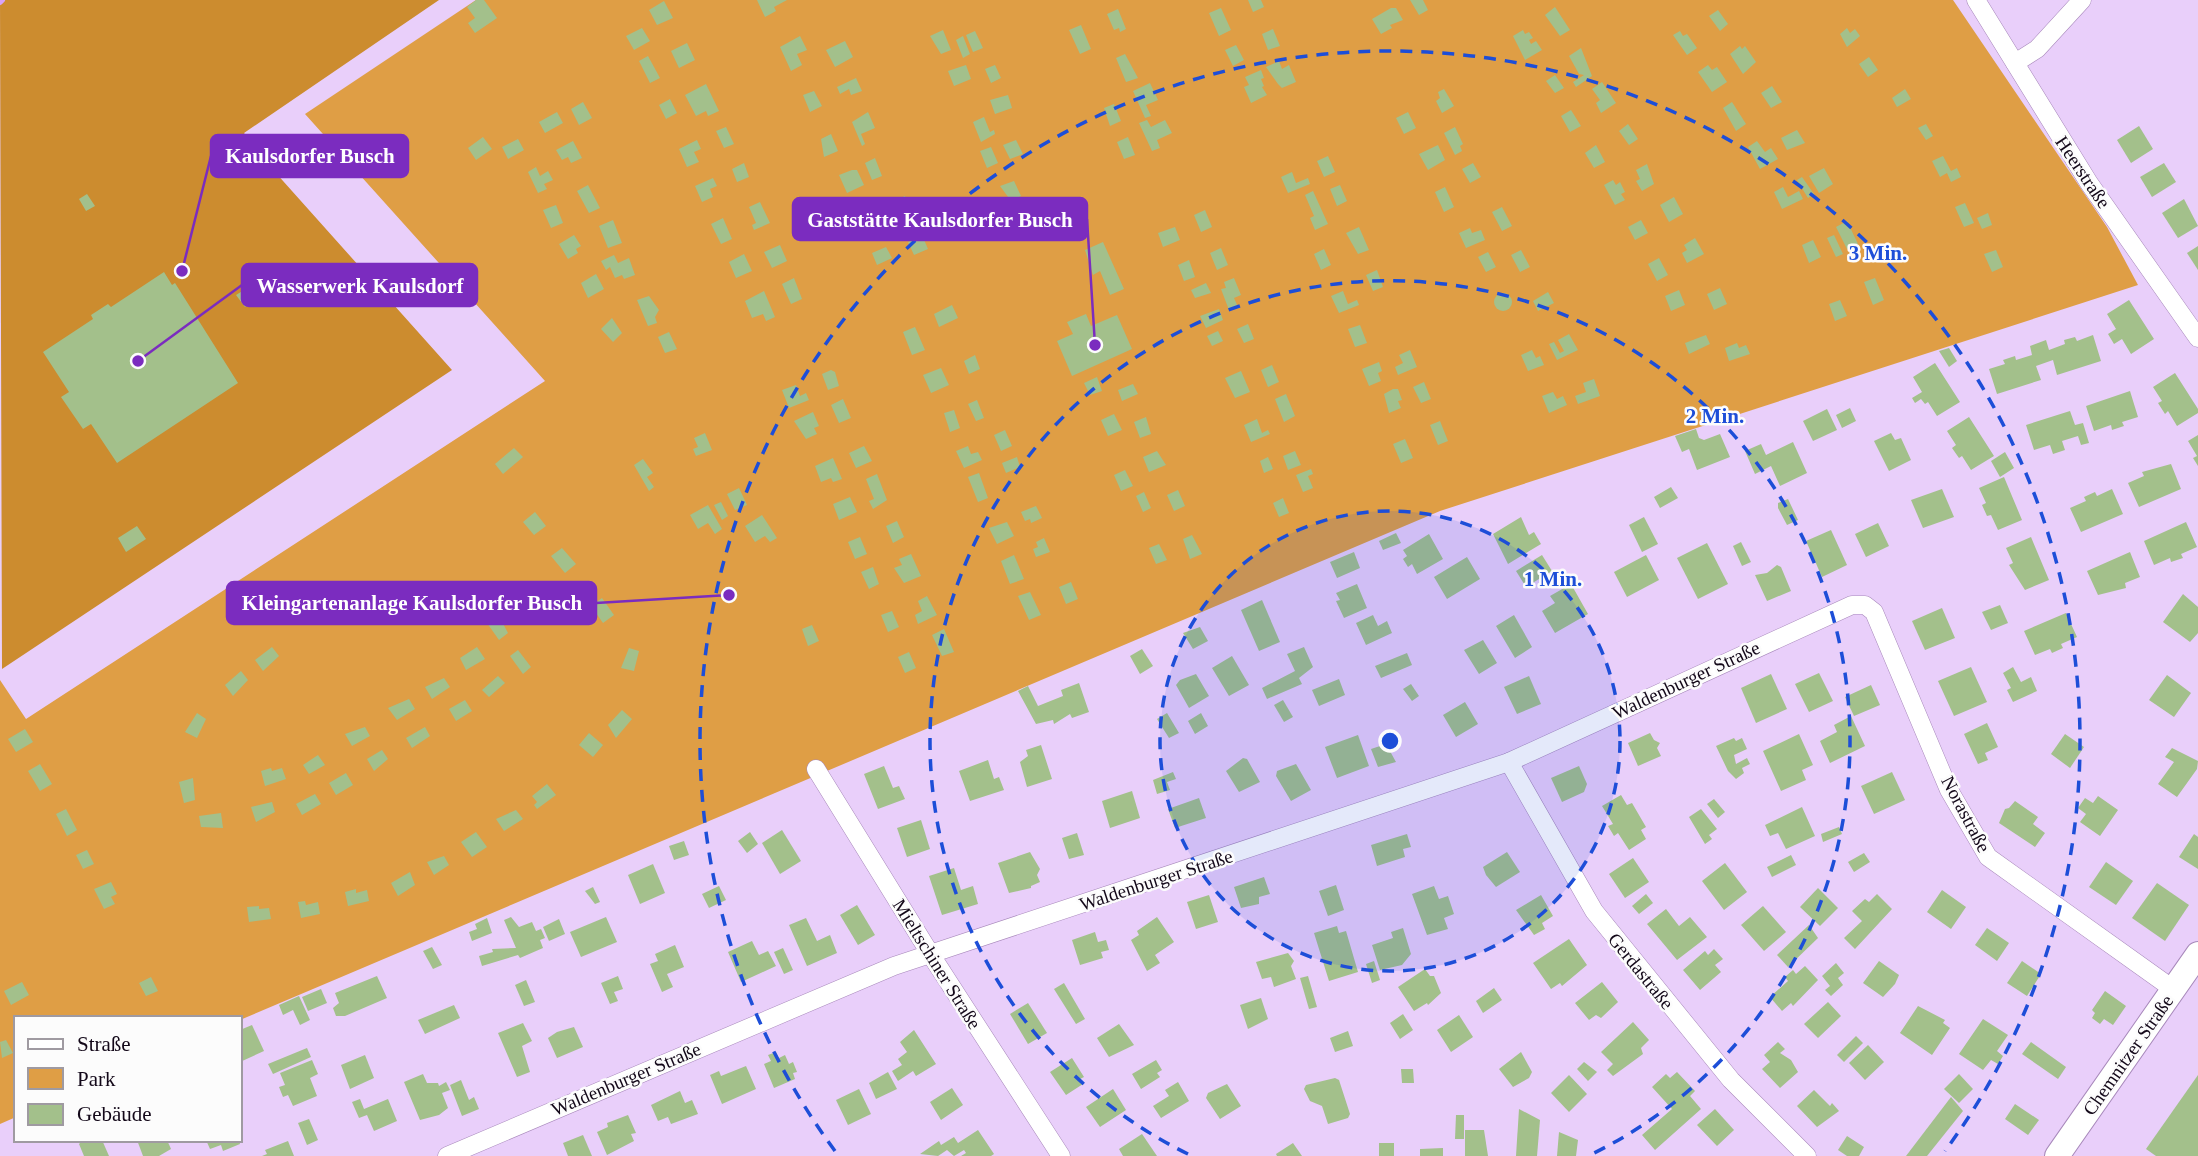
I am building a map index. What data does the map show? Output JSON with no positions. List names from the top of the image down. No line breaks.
{"streets":{"main road":["Chemnitzer Straße"],"street":["Heerstraße","Waldenburger Straße","Norastraße","Mieltschiner Straße","Gerdastraße"]},"crossings":[["Waldenburger Straße","Norastraße"],["Waldenburger Straße","Mieltschiner Straße"],["Waldenburger Straße","Gerdastraße"],["Norastraße","Chemnitzer Straße"]],"places":["Kaulsdorfer Busch","Gaststätte Kaulsdorfer Busch","Wasserwerk Kaulsdorf","Kleingartenanlage Kaulsdorfer Busch"],"legend":["Straße","Park","Gebäude"],"rings":["3 Min.","2 Min.","1 Min."]}
